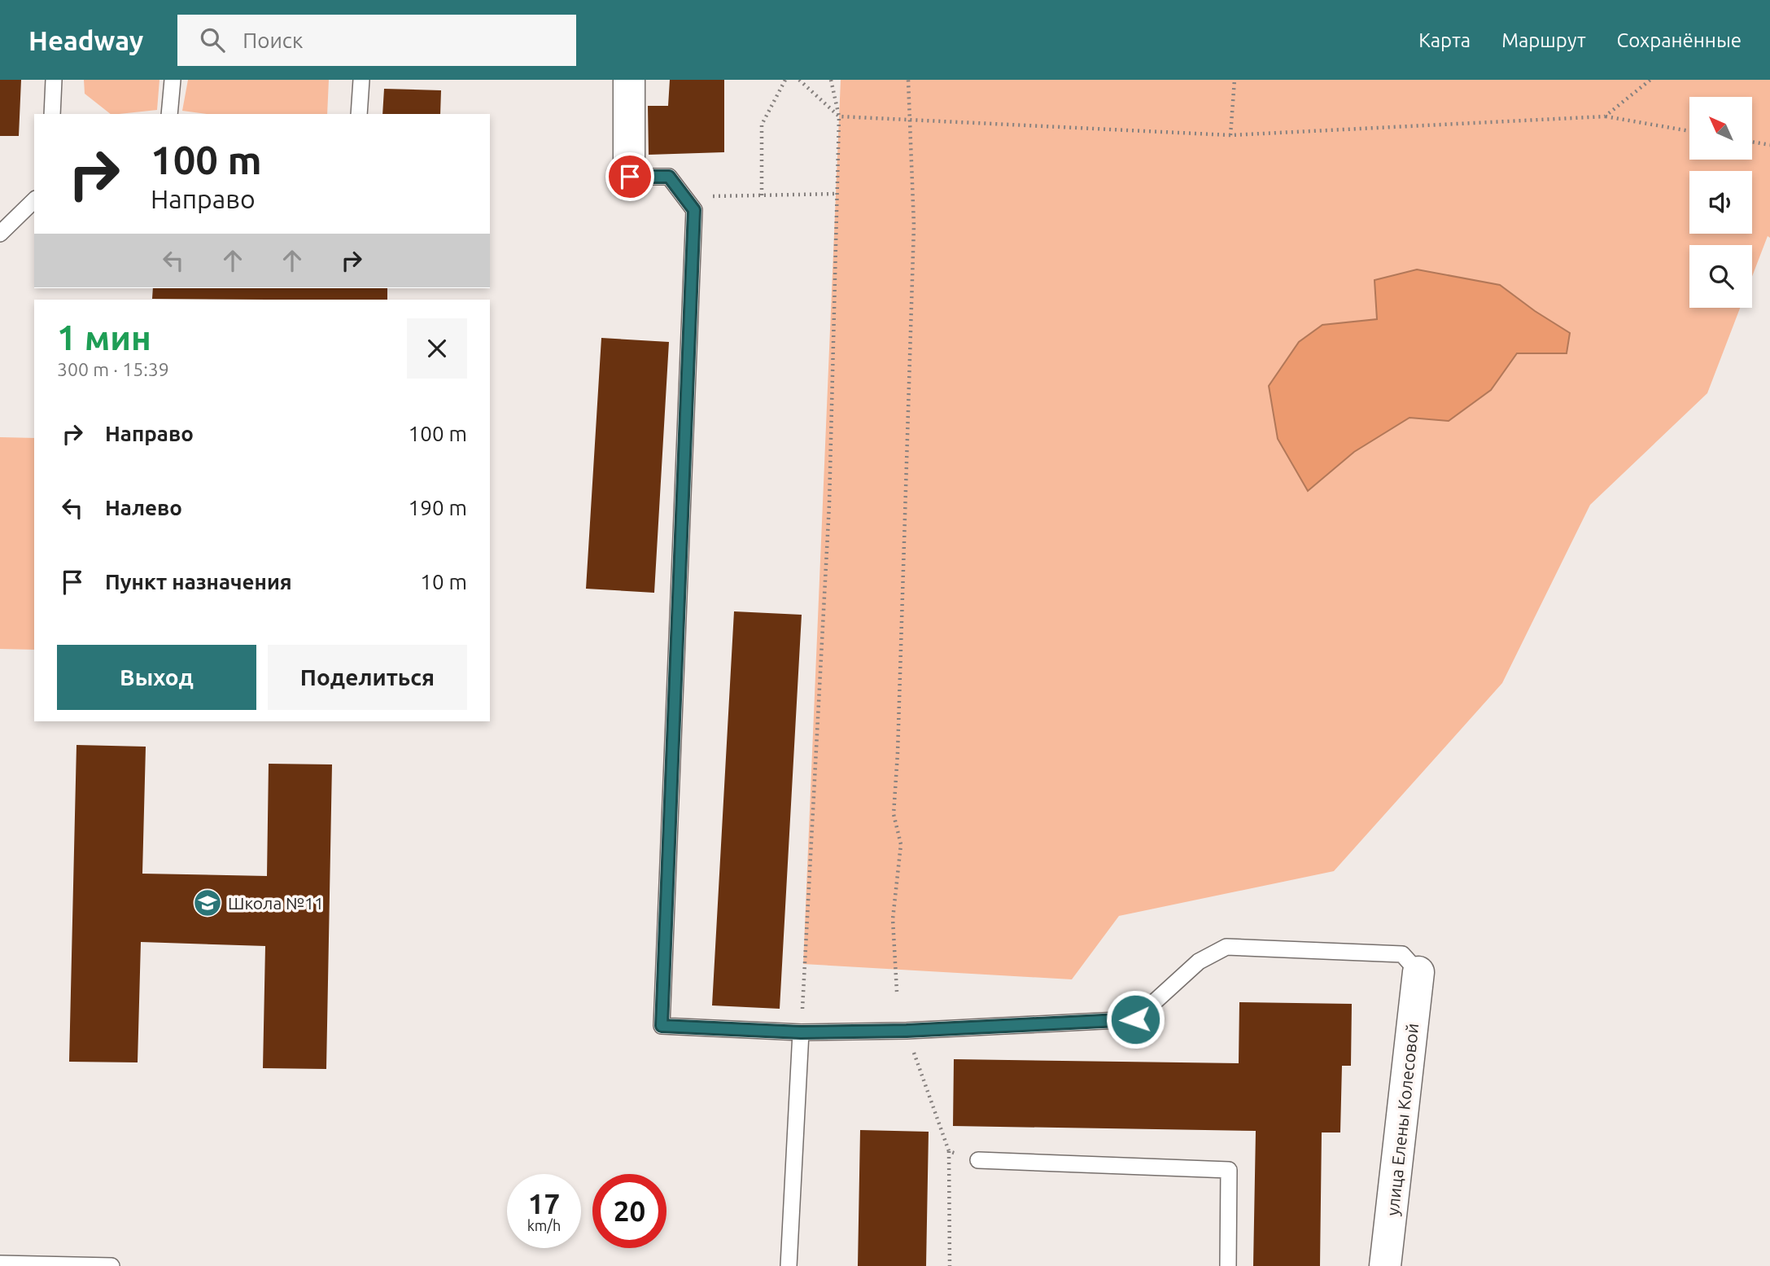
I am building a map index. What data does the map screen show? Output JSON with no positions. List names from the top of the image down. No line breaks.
{"streets":{"street":["улица Елены Колесовой"]},"places":{"school or university":["Школа №11"]},"north":"top left","page":{"header":"Headway","search":"Поиск","nav":["Карта","Маршрут","Сохранённые"],"turn":["100 m","Направо"],"heading":["1 мин","300 m · 15:39"],"list":[{"name":"Направо","value":"100 m"},{"name":"Налево","value":"190 m"},{"name":"Пункт назначения","value":"10 m"}],"buttons":["Выход","Поделиться"],"speed":"17 km/h","limit":"20"}}
